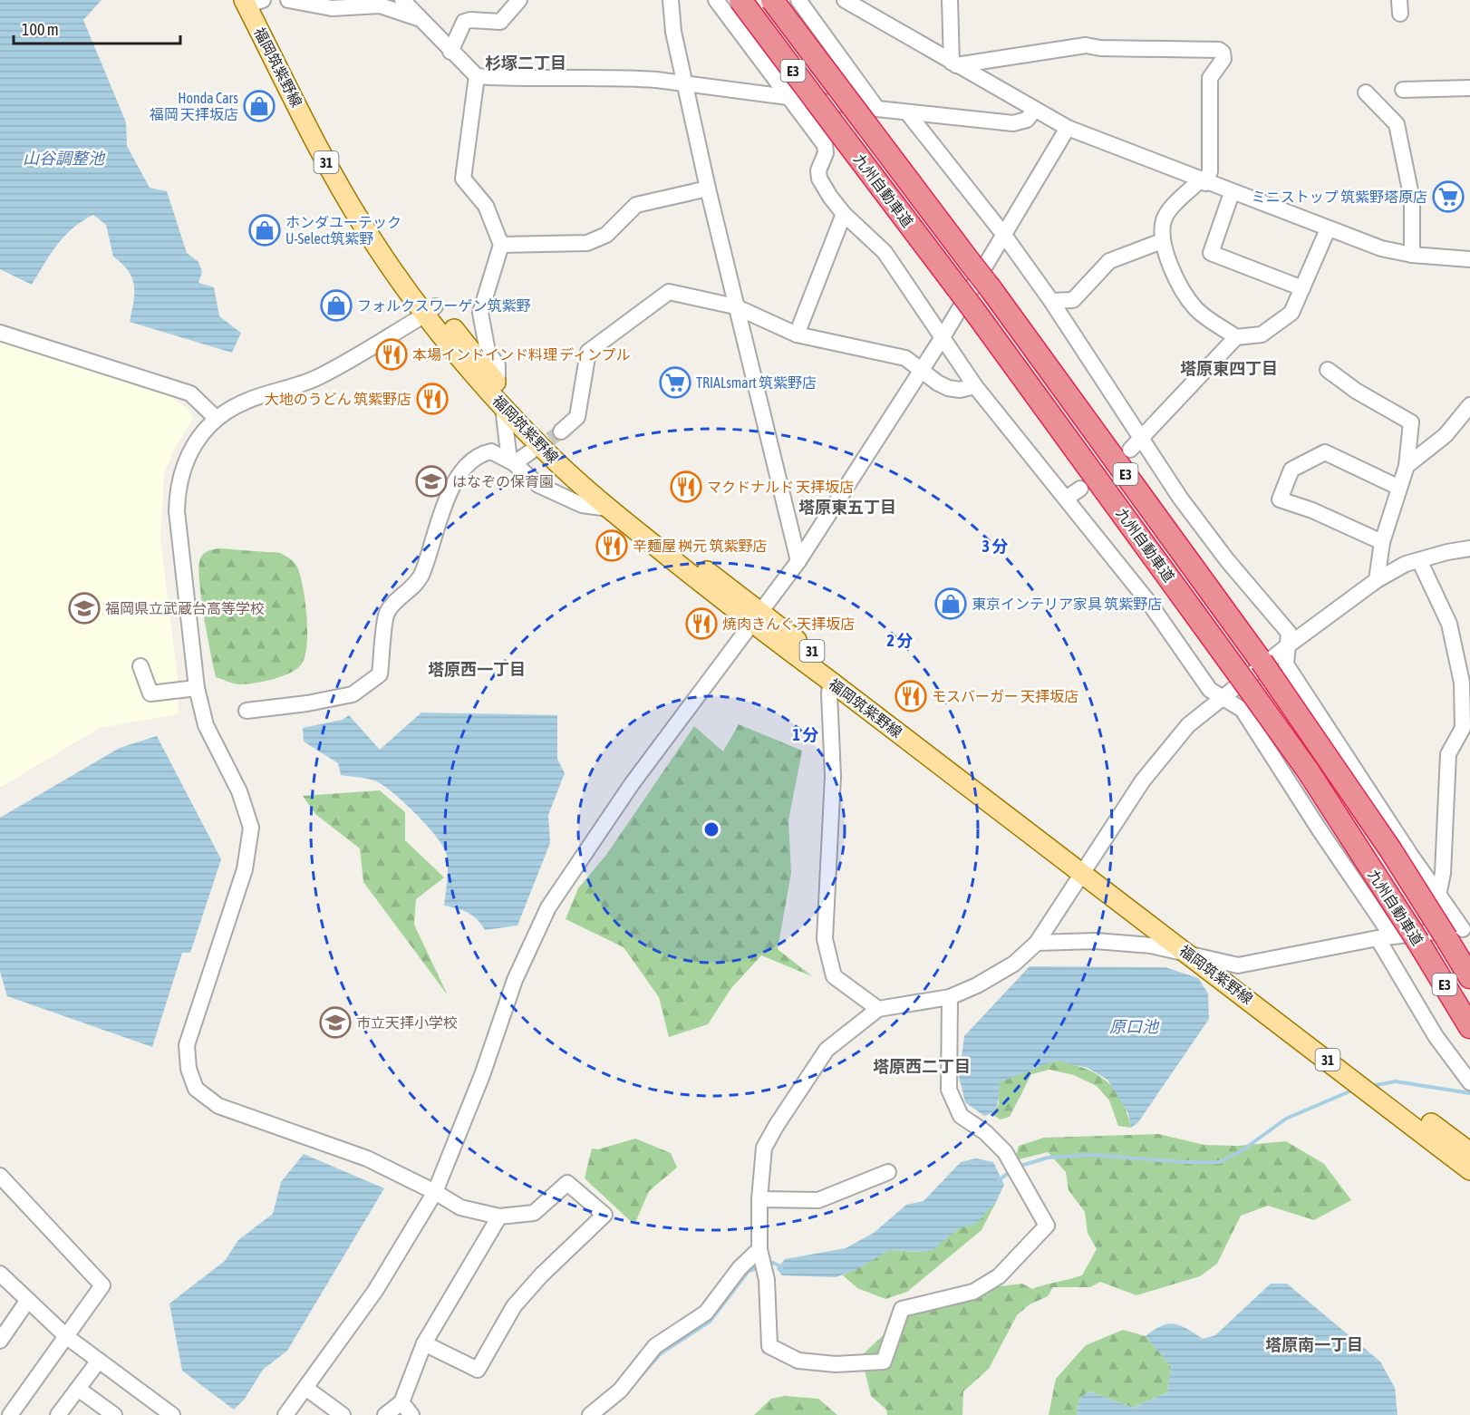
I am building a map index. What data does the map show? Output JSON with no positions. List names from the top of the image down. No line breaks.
{"streets":{"highway":["E3","九州自動車道"],"main road":["福岡筑紫野線","31"]},"districts":["杉塚二丁目","塔原東四丁目","塔原東五丁目","塔原西一丁目","塔原西二丁目","塔原南一丁目"],"water":["山谷調整池","原口池"],"places":{"shop":["Honda Cars 福岡 天拝坂店","ホンダユーテック U-Select筑紫野","フォルクスワーゲン筑紫野","東京インテリア家具 筑紫野店"],"supermarket":["ミニストップ 筑紫野塔原店","TRIALsmart 筑紫野店"],"restaurant":["本場インドインド料理 ディンプル","大地のうどん 筑紫野店","マクドナルド 天拝坂店","辛麺屋 桝元 筑紫野店","焼肉きんぐ 天拝坂店","モスバーガー 天拝坂店"],"school or university":["はなぞの保育園","福岡県立武蔵台高等学校","市立天拝小学校"]},"scale_bar":"100 m","rings":["3 分","2 分","1 分"]}
